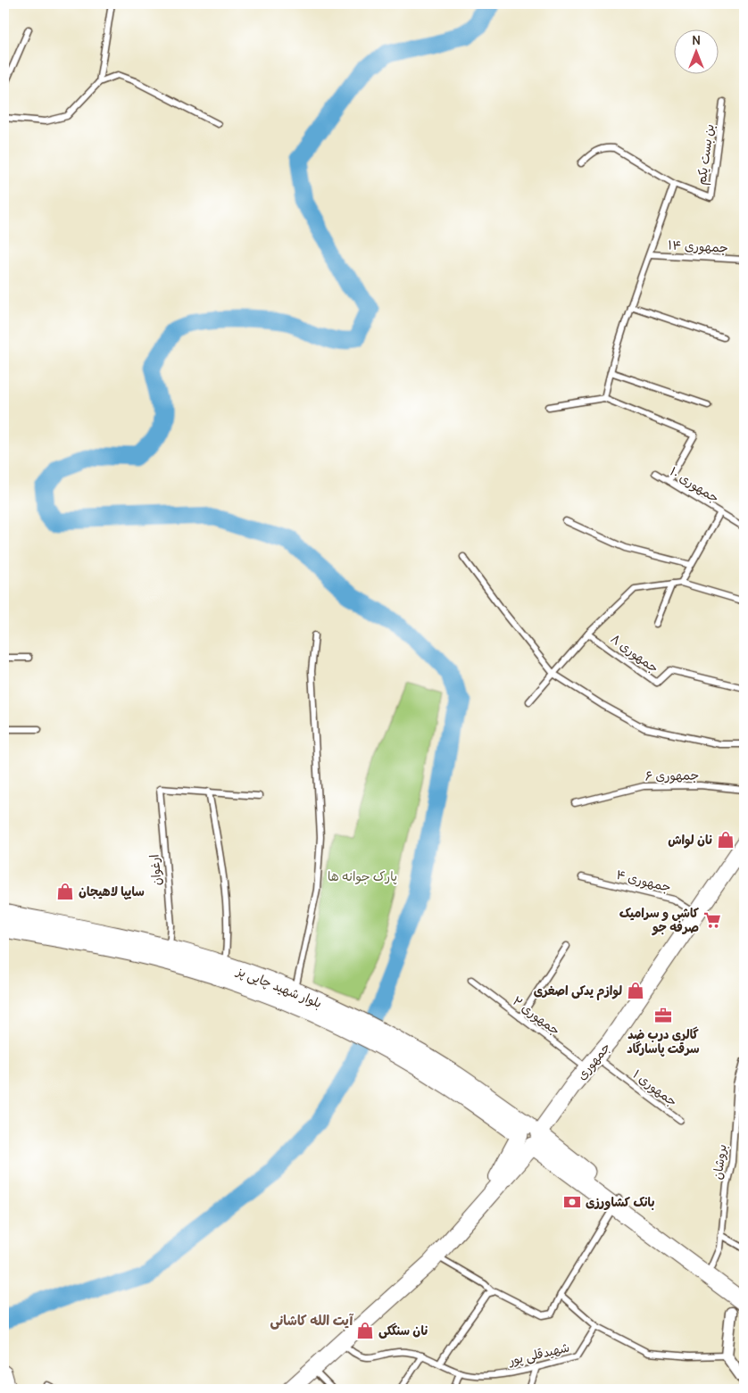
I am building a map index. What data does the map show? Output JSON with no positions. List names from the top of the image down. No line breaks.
{"streets":{"main road":["بلوار شهید چایی پز","جمهوری"],"lane":["بن بست یکم","جمهوری ۱۴","جمهوری ۱۰","جمهوری ۸","جمهوری ۶","ارغوان","جمهوری ۴","جمهوری ۲","جمهوری ۱","بروشان","شهیدقلی پور"]},"crossings":[["ارغوان","بلوار شهید چایی پز"],["جمهوری ۴","جمهوری"],["بلوار شهید چایی پز","جمهوری"],["بلوار شهید چایی پز","بروشان"],["جمهوری ۲","جمهوری"],["جمهوری ۲","جمهوری ۱"],["جمهوری","جمهوری ۱"],["جمهوری","شهیدقلی پور"]],"districts":["آیت الله کاشانی"],"parks":["پارک جوانه ها"],"places":{"shop":["نان لواش","سایپا لاهیجان","لوازم یدکی اصغری","نان سنگکی"],"supermarket":["کاشی و سرامیک صرفه جو"],"office":["گالری درب ضد سرقت پاسارگاد"],"bank":["بانک کشاورزی"]},"north":"top"}
